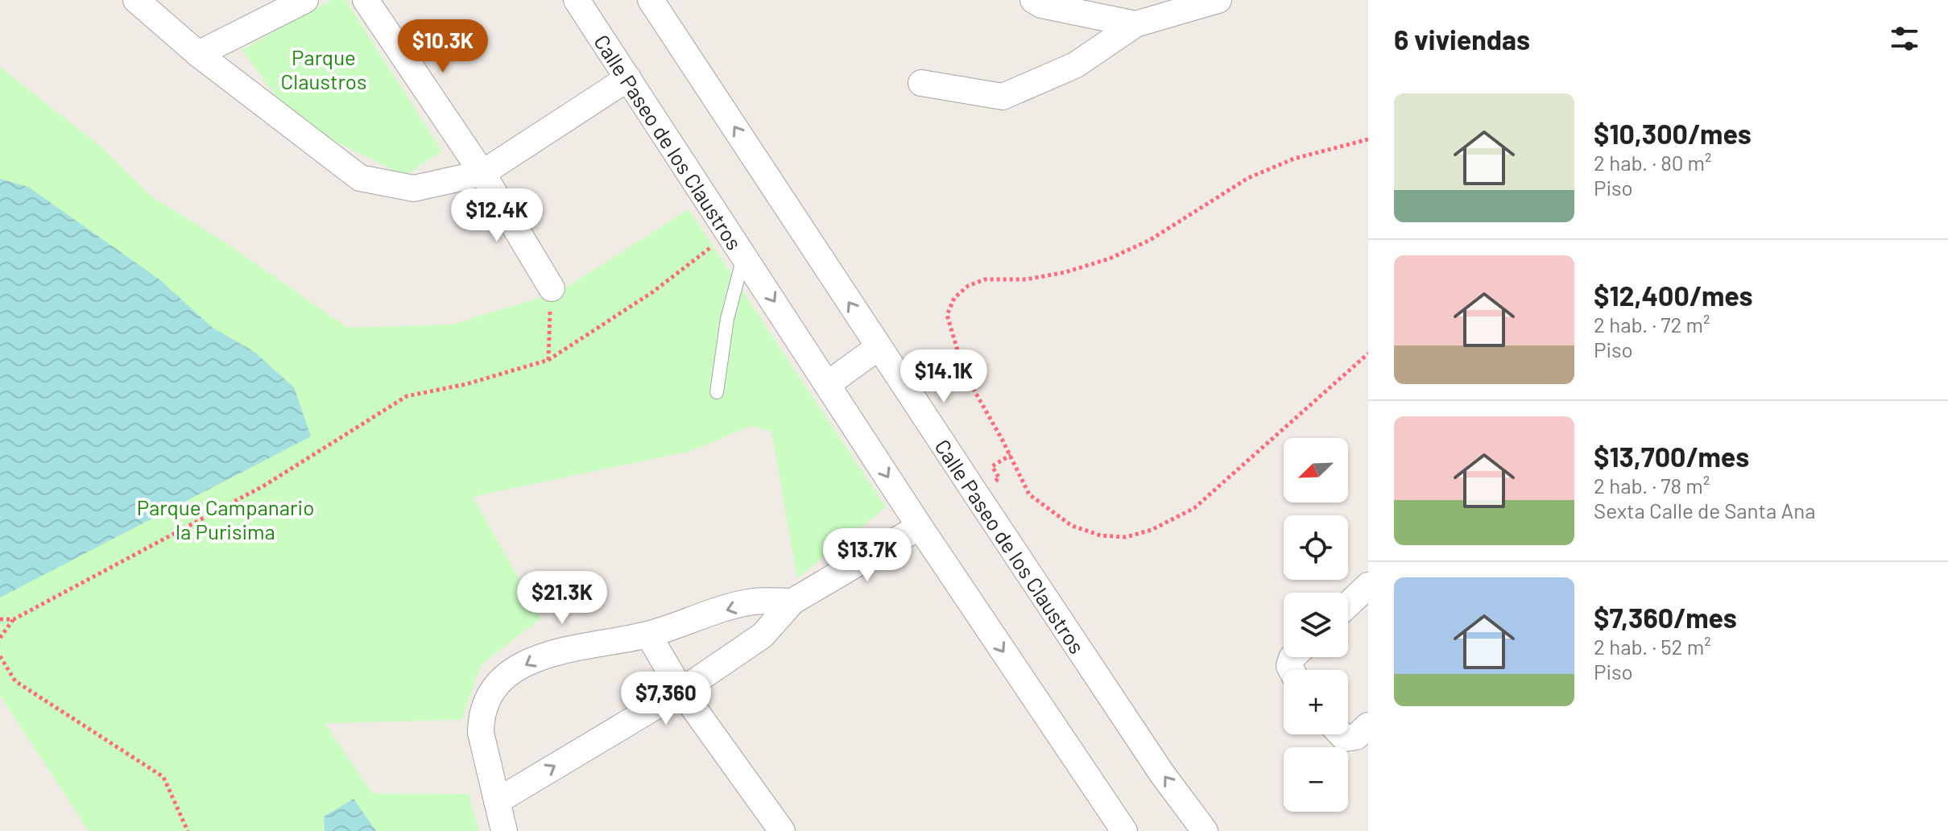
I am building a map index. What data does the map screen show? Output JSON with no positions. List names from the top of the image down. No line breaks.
{"streets":{"street":["Calle Paseo de los Claustros"]},"parks":["Parque Claustros","Parque Campanario la Purisima"],"north":"bottom left","page":{"heading":"6 viviendas","price":["$10.3K","$12.4K","$14.1K","$13.7K","$21.3K","$7,360"],"list":[{"name":"$10,300/mes","note":"2 hab. · 80 m² · Piso"},{"name":"$12,400/mes","note":"2 hab. · 72 m² · Piso"},{"name":"$13,700/mes","note":"2 hab. · 78 m² · Sexta Calle de Santa Ana"},{"name":"$7,360/mes","note":"2 hab. · 52 m² · Piso"}],"map_buttons":["+","−"]}}
